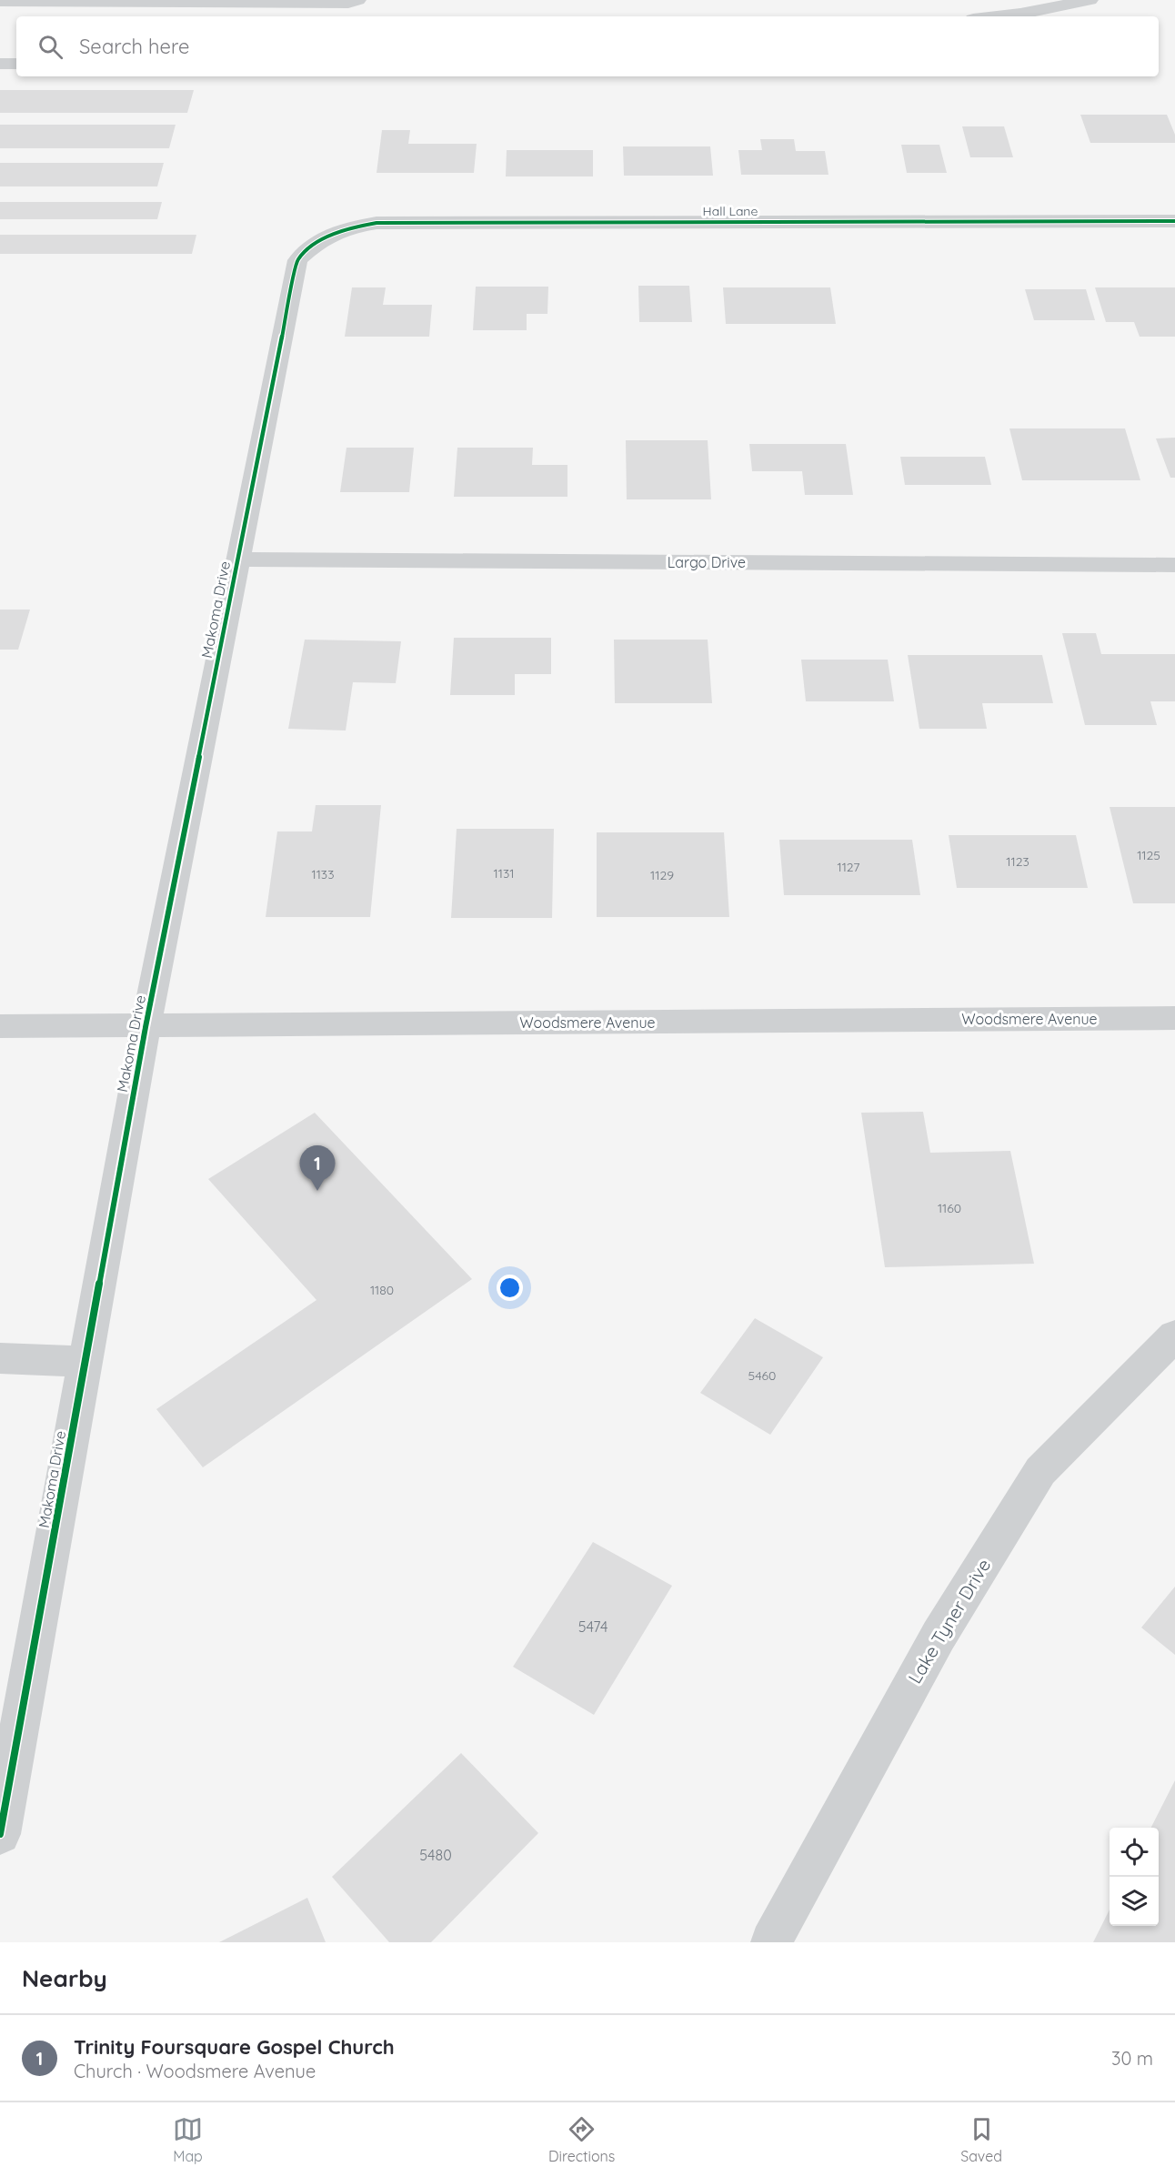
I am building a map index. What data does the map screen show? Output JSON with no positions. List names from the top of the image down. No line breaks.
{"streets":{"street":["Hall Lane","Largo Drive","Makoma Drive","Woodsmere Avenue","Lake Tyner Drive"]},"crossings":[["Hall Lane","Makoma Drive"],["Largo Drive","Makoma Drive"],["Makoma Drive","Woodsmere Avenue"]],"house_numbers":["1125","1123","1127","1131","1133","1129","1160","1180","5460","5474","5480"],"page":{"search":"Search here","pins":"1","heading":"Nearby","list":[{"mark":"1","name":"Trinity Foursquare Gospel Church","note":"Church · Woodsmere Avenue","value":"30 m"}],"nav":["Map","Directions","Saved"]}}
